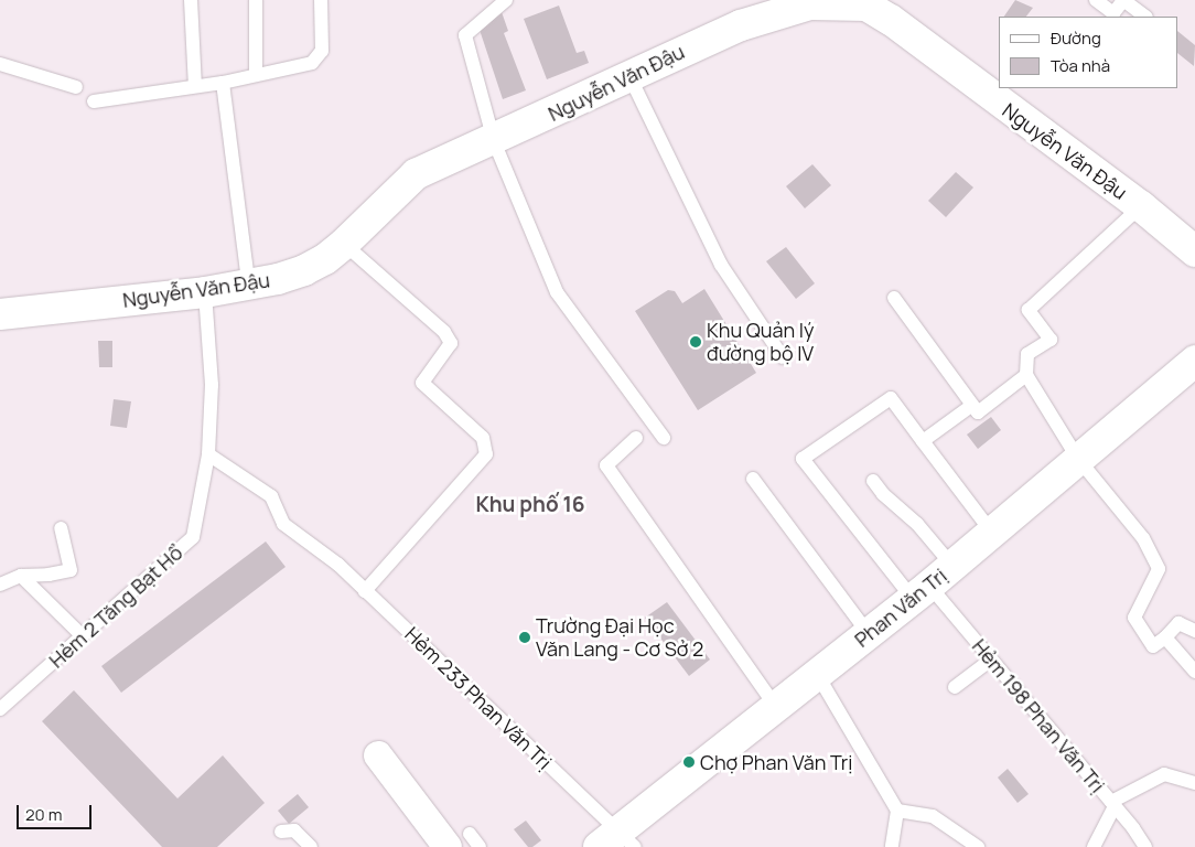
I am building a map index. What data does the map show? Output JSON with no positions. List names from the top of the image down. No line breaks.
{"streets":{"street":["Nguyễn Văn Đậu","Phan Văn Trị"],"lane":["Hẻm 2 Tăng Bạt Hổ","Hẻm 233 Phan Văn Trị","Hẻm 198 Phan Văn Trị"]},"crossings":[["Nguyễn Văn Đậu","Hẻm 2 Tăng Bạt Hổ"],["Hẻm 2 Tăng Bạt Hổ","Hẻm 233 Phan Văn Trị"],["Phan Văn Trị","Hẻm 233 Phan Văn Trị"],["Phan Văn Trị","Hẻm 198 Phan Văn Trị"]],"districts":["Khu phố 16"],"places":["Khu Quản lý đường bộ IV","Trường Đại Học Văn Lang - Cơ Sở 2","Chợ Phan Văn Trị"],"legend":["Đường","Tòa nhà"],"scale_bar":"20 m"}
